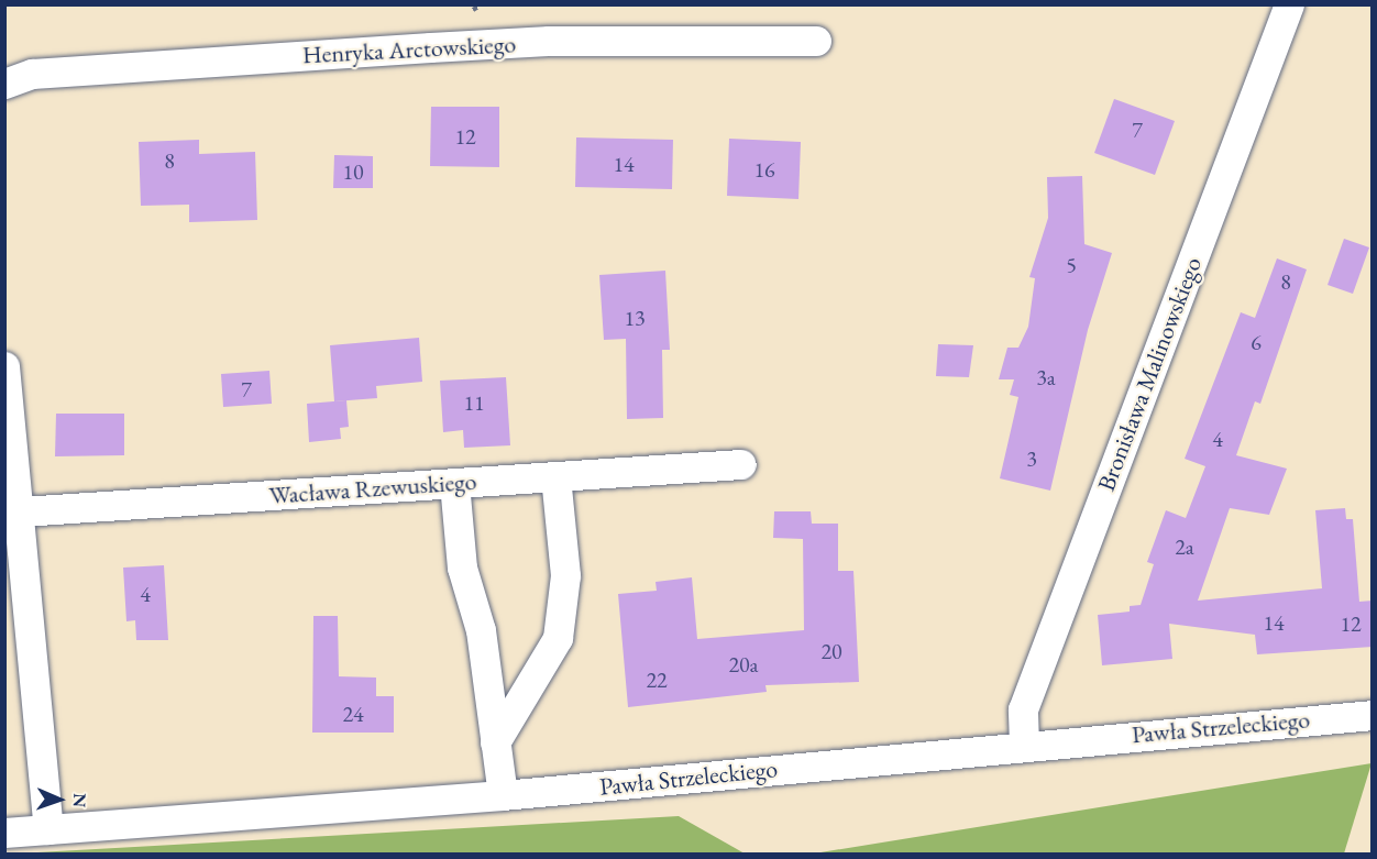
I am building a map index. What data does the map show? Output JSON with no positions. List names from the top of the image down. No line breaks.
{"streets":{"street":["Henryka Arctowskiego","Bronisława Malinowskiego","Wacława Rzewuskiego","Pawła Strzeleckiego"]},"crossings":[["Bronisława Malinowskiego","Pawła Strzeleckiego"]],"house_numbers":["7","12","8","14","16","10","5","8","13","6","3a","7","11","4","3","2a","4","14","12","20","20a","22","24"],"north":"right"}
